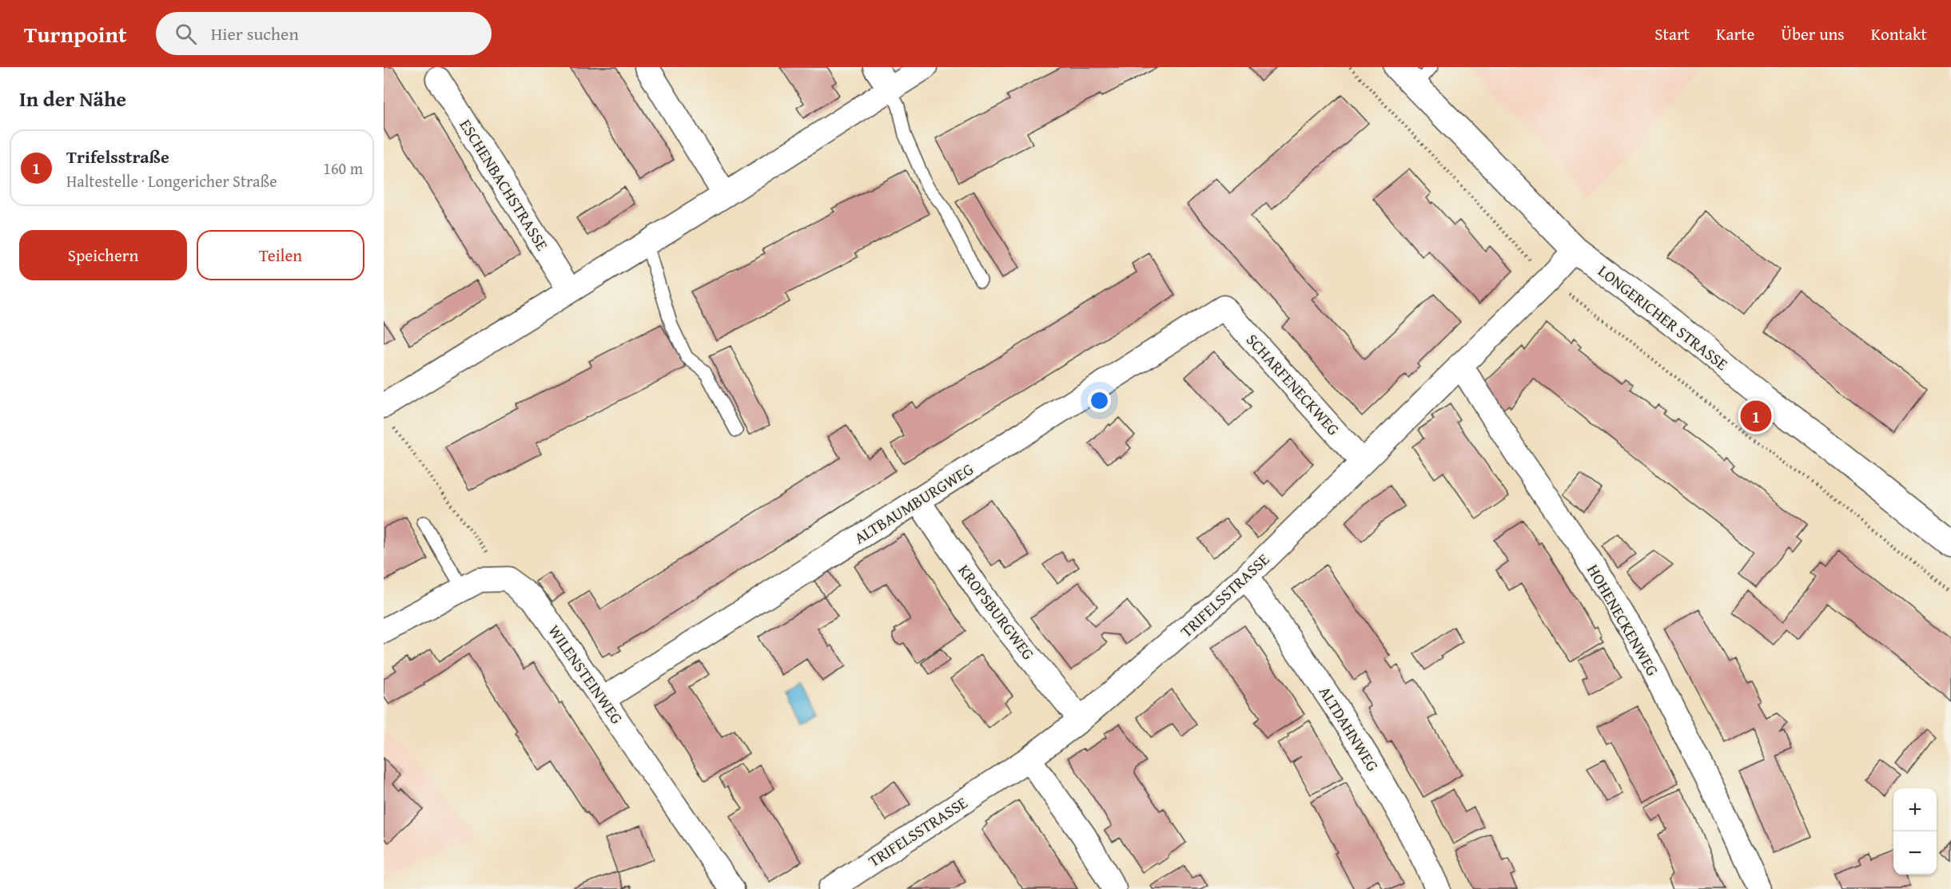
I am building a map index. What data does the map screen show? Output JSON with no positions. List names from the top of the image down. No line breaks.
{"streets":{"street":["ESCHENBACHSTRASSE","LONGERICHER STRASSE","SCHARFENECKWEG","ALTBAUMBURGWEG","TRIFELSSTRASSE","KROPSBURGWEG","HOHENECKENWEG","WILENSTEINWEG","ALTDAHNWEG"]},"crossings":[["LONGERICHER STRASSE","TRIFELSSTRASSE"],["SCHARFENECKWEG","ALTBAUMBURGWEG"],["SCHARFENECKWEG","TRIFELSSTRASSE"],["ALTBAUMBURGWEG","KROPSBURGWEG"],["ALTBAUMBURGWEG","WILENSTEINWEG"],["TRIFELSSTRASSE","KROPSBURGWEG"],["TRIFELSSTRASSE","HOHENECKENWEG"],["TRIFELSSTRASSE","ALTDAHNWEG"]],"page":{"header":"Turnpoint","search":"Hier suchen","nav":["Start","Karte","Über uns","Kontakt"],"heading":"In der Nähe","list":[{"mark":"1","name":"Trifelsstraße","note":"Haltestelle · Longericher Straße","value":"160 m"}],"buttons":["Speichern","Teilen"],"pins":"1","map_buttons":["+","−"]}}
